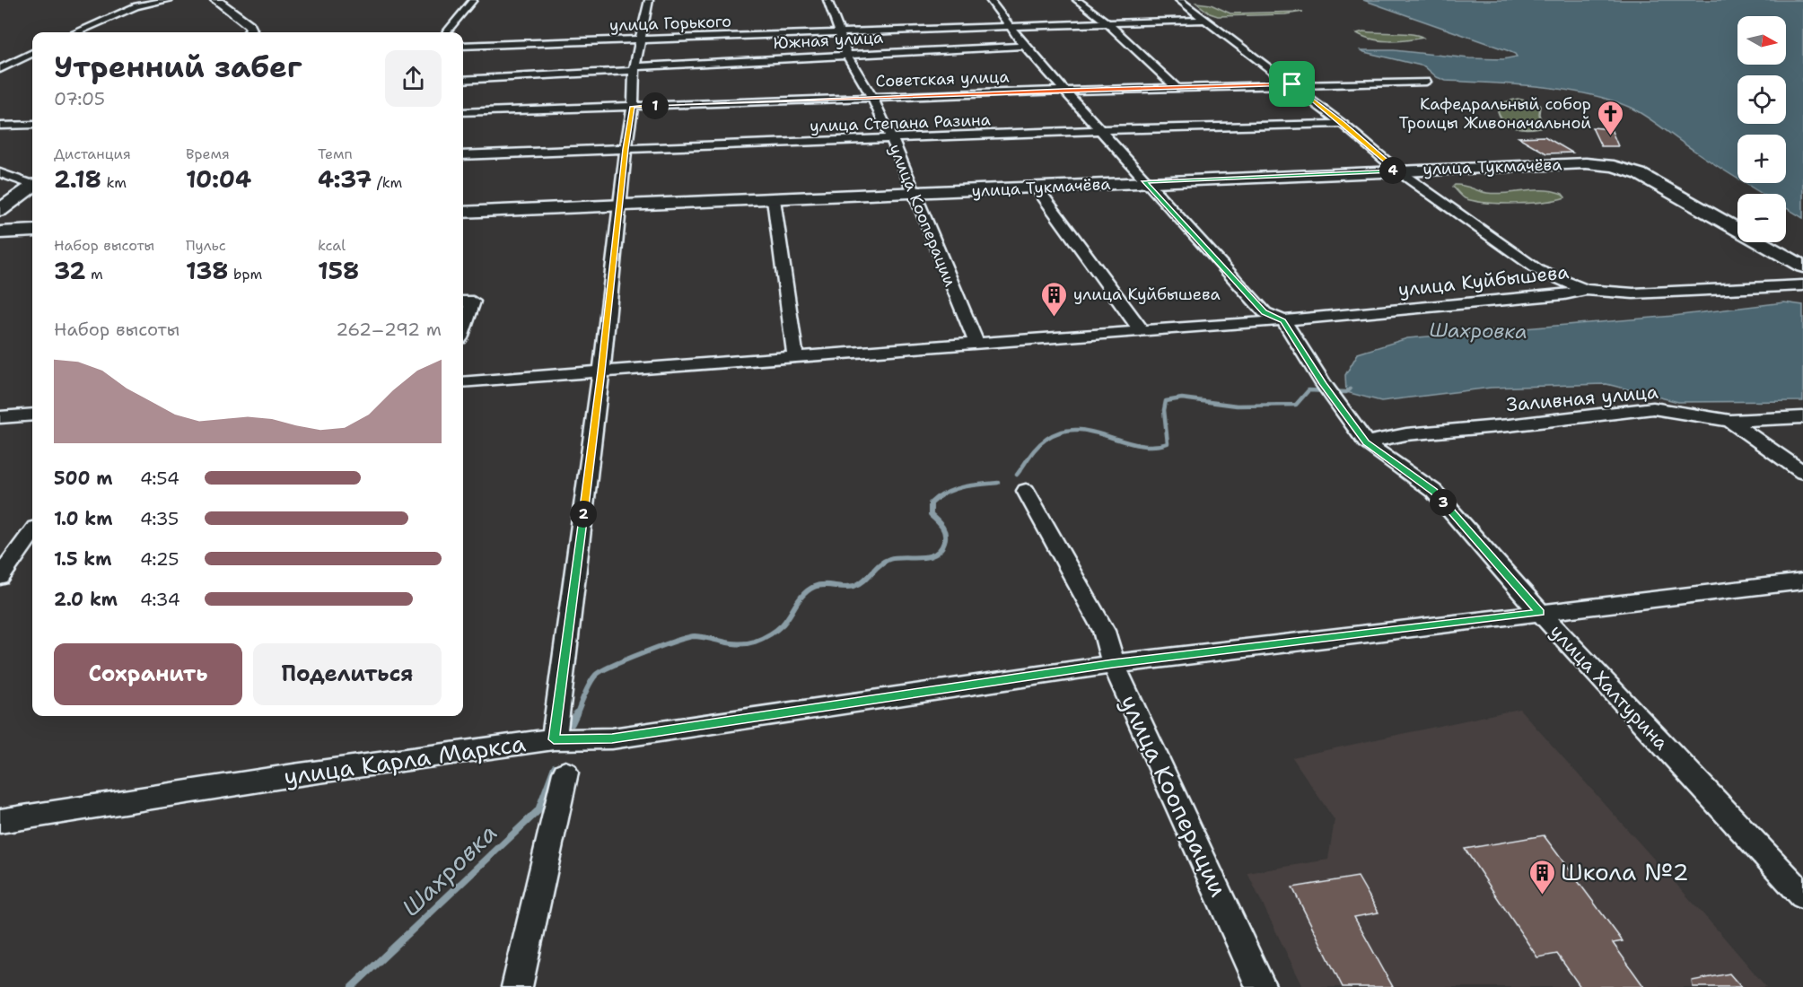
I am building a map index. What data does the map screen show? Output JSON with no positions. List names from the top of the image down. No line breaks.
{"streets":{"street":["улица Горького","Южная улица","Советская улица","улица Степана Разина","улица Тукмачёва","улица Кооперации","улица Куйбышева","Заливная улица","улица Халтурина","улица Карла Маркса"]},"crossings":[["улица Горького","улица Кооперации"],["улица Горького","улица Халтурина"],["Южная улица","улица Кооперации"],["Южная улица","улица Халтурина"],["Советская улица","улица Кооперации"],["Советская улица","улица Халтурина"],["улица Степана Разина","улица Кооперации"],["улица Степана Разина","улица Халтурина"],["улица Тукмачёва","улица Кооперации"],["улица Тукмачёва","улица Халтурина"],["улица Кооперации","улица Куйбышева"],["улица Кооперации","улица Карла Маркса"],["улица Куйбышева","улица Халтурина"],["Заливная улица","улица Халтурина"],["улица Халтурина","улица Карла Маркса"]],"water":["Шахровка"],"places":{"church":["Кафедральный собор Троицы Живоначальной"],"building":["улица Куйбышева","Школа №2"]},"north":"right","page":{"map_buttons":["+","−"],"heading":["Утренний забег","07:05"],"pins":["1","4","3","2"],"stats":[["Дистанция","2.18 km"],["Время","10:04"],["Темп","4:37 /km"],["Набор высоты","32 m"],["Пульс","138 bpm"],["kcal","158"]],"chart":["Набор высоты","262–292 m"],"list":[{"name":"500 m","note":"4:54"},{"name":"1.0 km","note":"4:35"},{"name":"1.5 km","note":"4:25"},{"name":"2.0 km","note":"4:34"}],"buttons":["Сохранить","Поделиться"]}}
